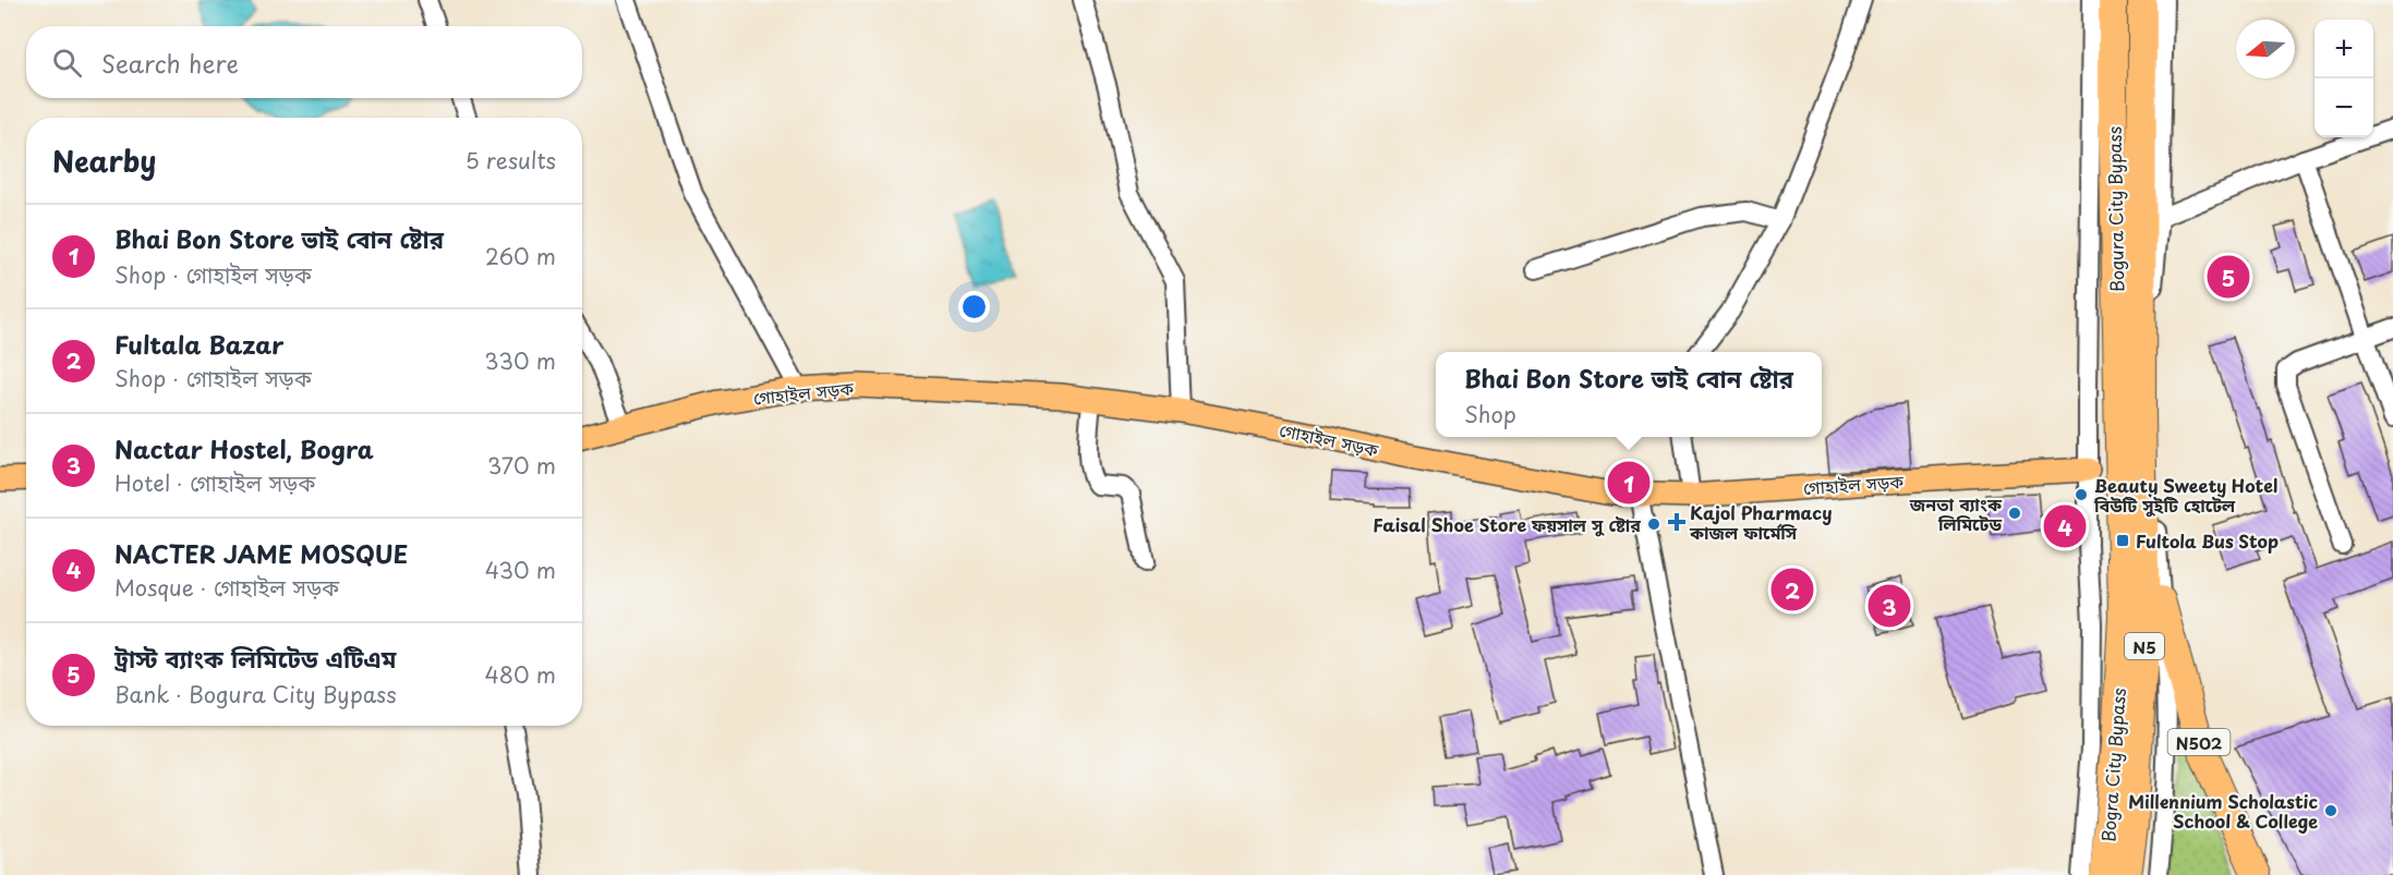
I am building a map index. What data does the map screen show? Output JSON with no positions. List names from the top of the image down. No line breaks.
{"streets":{"highway":["Bogura City Bypass","N5","N502","Bogra City Bypass"],"main road":["গোহাইল সড়ক"]},"crossings":[["Bogura City Bypass","Bogra City Bypass"]],"places":{"other":["Beauty Sweety Hotel বিউটি সুইটি হোটেল","জনতা ব্যাংক লিমিটেড","Faisal Shoe Store ফয়সাল সু ষ্টোর","Millennium Scholastic School & College"],"health":["Kajol Pharmacy কাজল ফার্মেসি"],"transit":["Fultola Bus Stop"]},"north":"left","page":{"map_buttons":["+","−"],"search":"Search here","heading":["Nearby","5 results"],"list":[{"mark":"1","name":"Bhai Bon Store ভাই বোন ষ্টোর","note":"Shop · গোহাইল সড়ক","value":"260 m"},{"mark":"2","name":"Fultala Bazar","note":"Shop · গোহাইল সড়ক","value":"330 m"},{"mark":"3","name":"Nactar Hostel, Bogra","note":"Hotel · গোহাইল সড়ক","value":"370 m"},{"mark":"4","name":"NACTER JAME MOSQUE","note":"Mosque · গোহাইল সড়ক","value":"430 m"},{"mark":"5","name":"ট্রাস্ট ব্যাংক লিমিটেড এটিএম","note":"Bank · Bogura City Bypass","value":"480 m"}],"pins":["5","1","4","2","3"],"popup":["Bhai Bon Store ভাই বোন ষ্টোর","Shop"]}}
